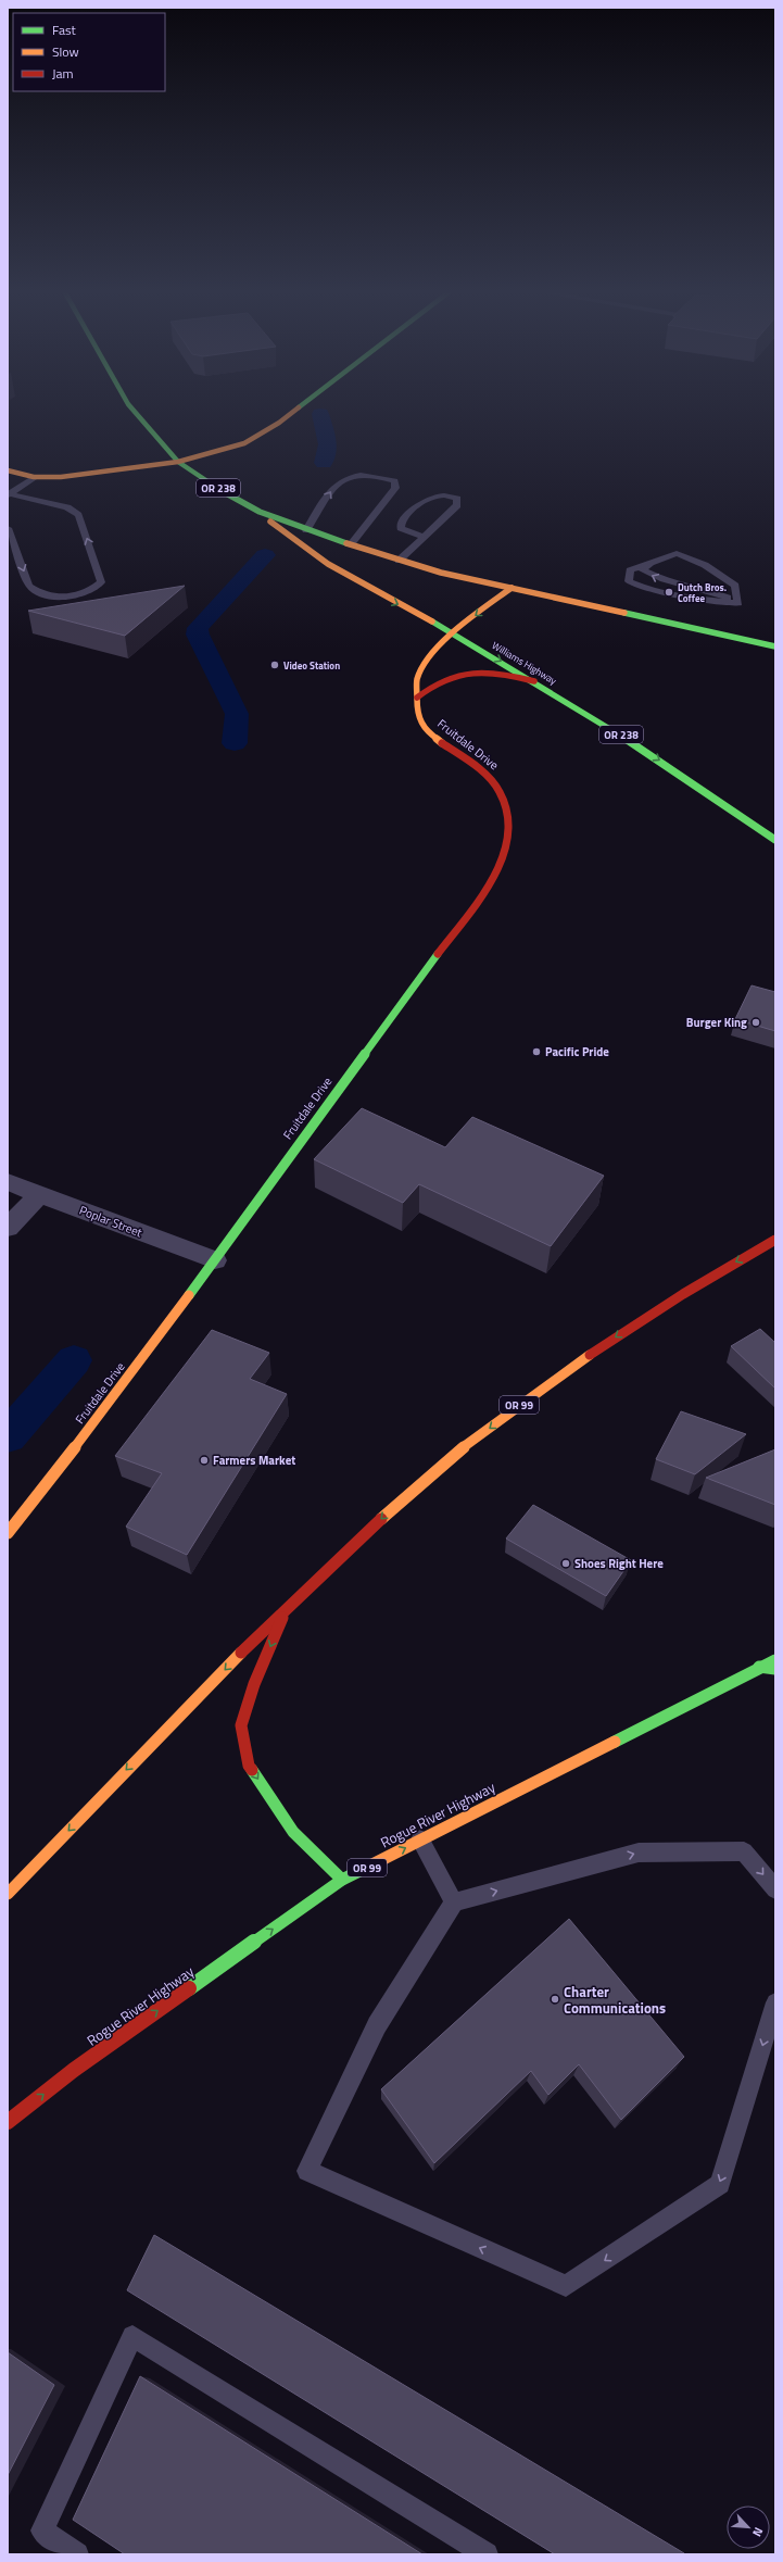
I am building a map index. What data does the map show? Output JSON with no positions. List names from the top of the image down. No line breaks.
{"streets":{"main road":["OR 238","Williams Highway","Fruitdale Drive","OR 99","Rogue River Highway"],"street":["Poplar Street"]},"crossings":[["Williams Highway","Fruitdale Drive"],["Fruitdale Drive","Poplar Street"]],"one_way":["Rogue River Highway"],"places":["Dutch Bros. Coffee","Video Station","Burger King","Pacific Pride","Farmers Market","Shoes Right Here","Charter Communications"],"legend":["Fast","Slow","Jam"],"north":"bottom right"}
